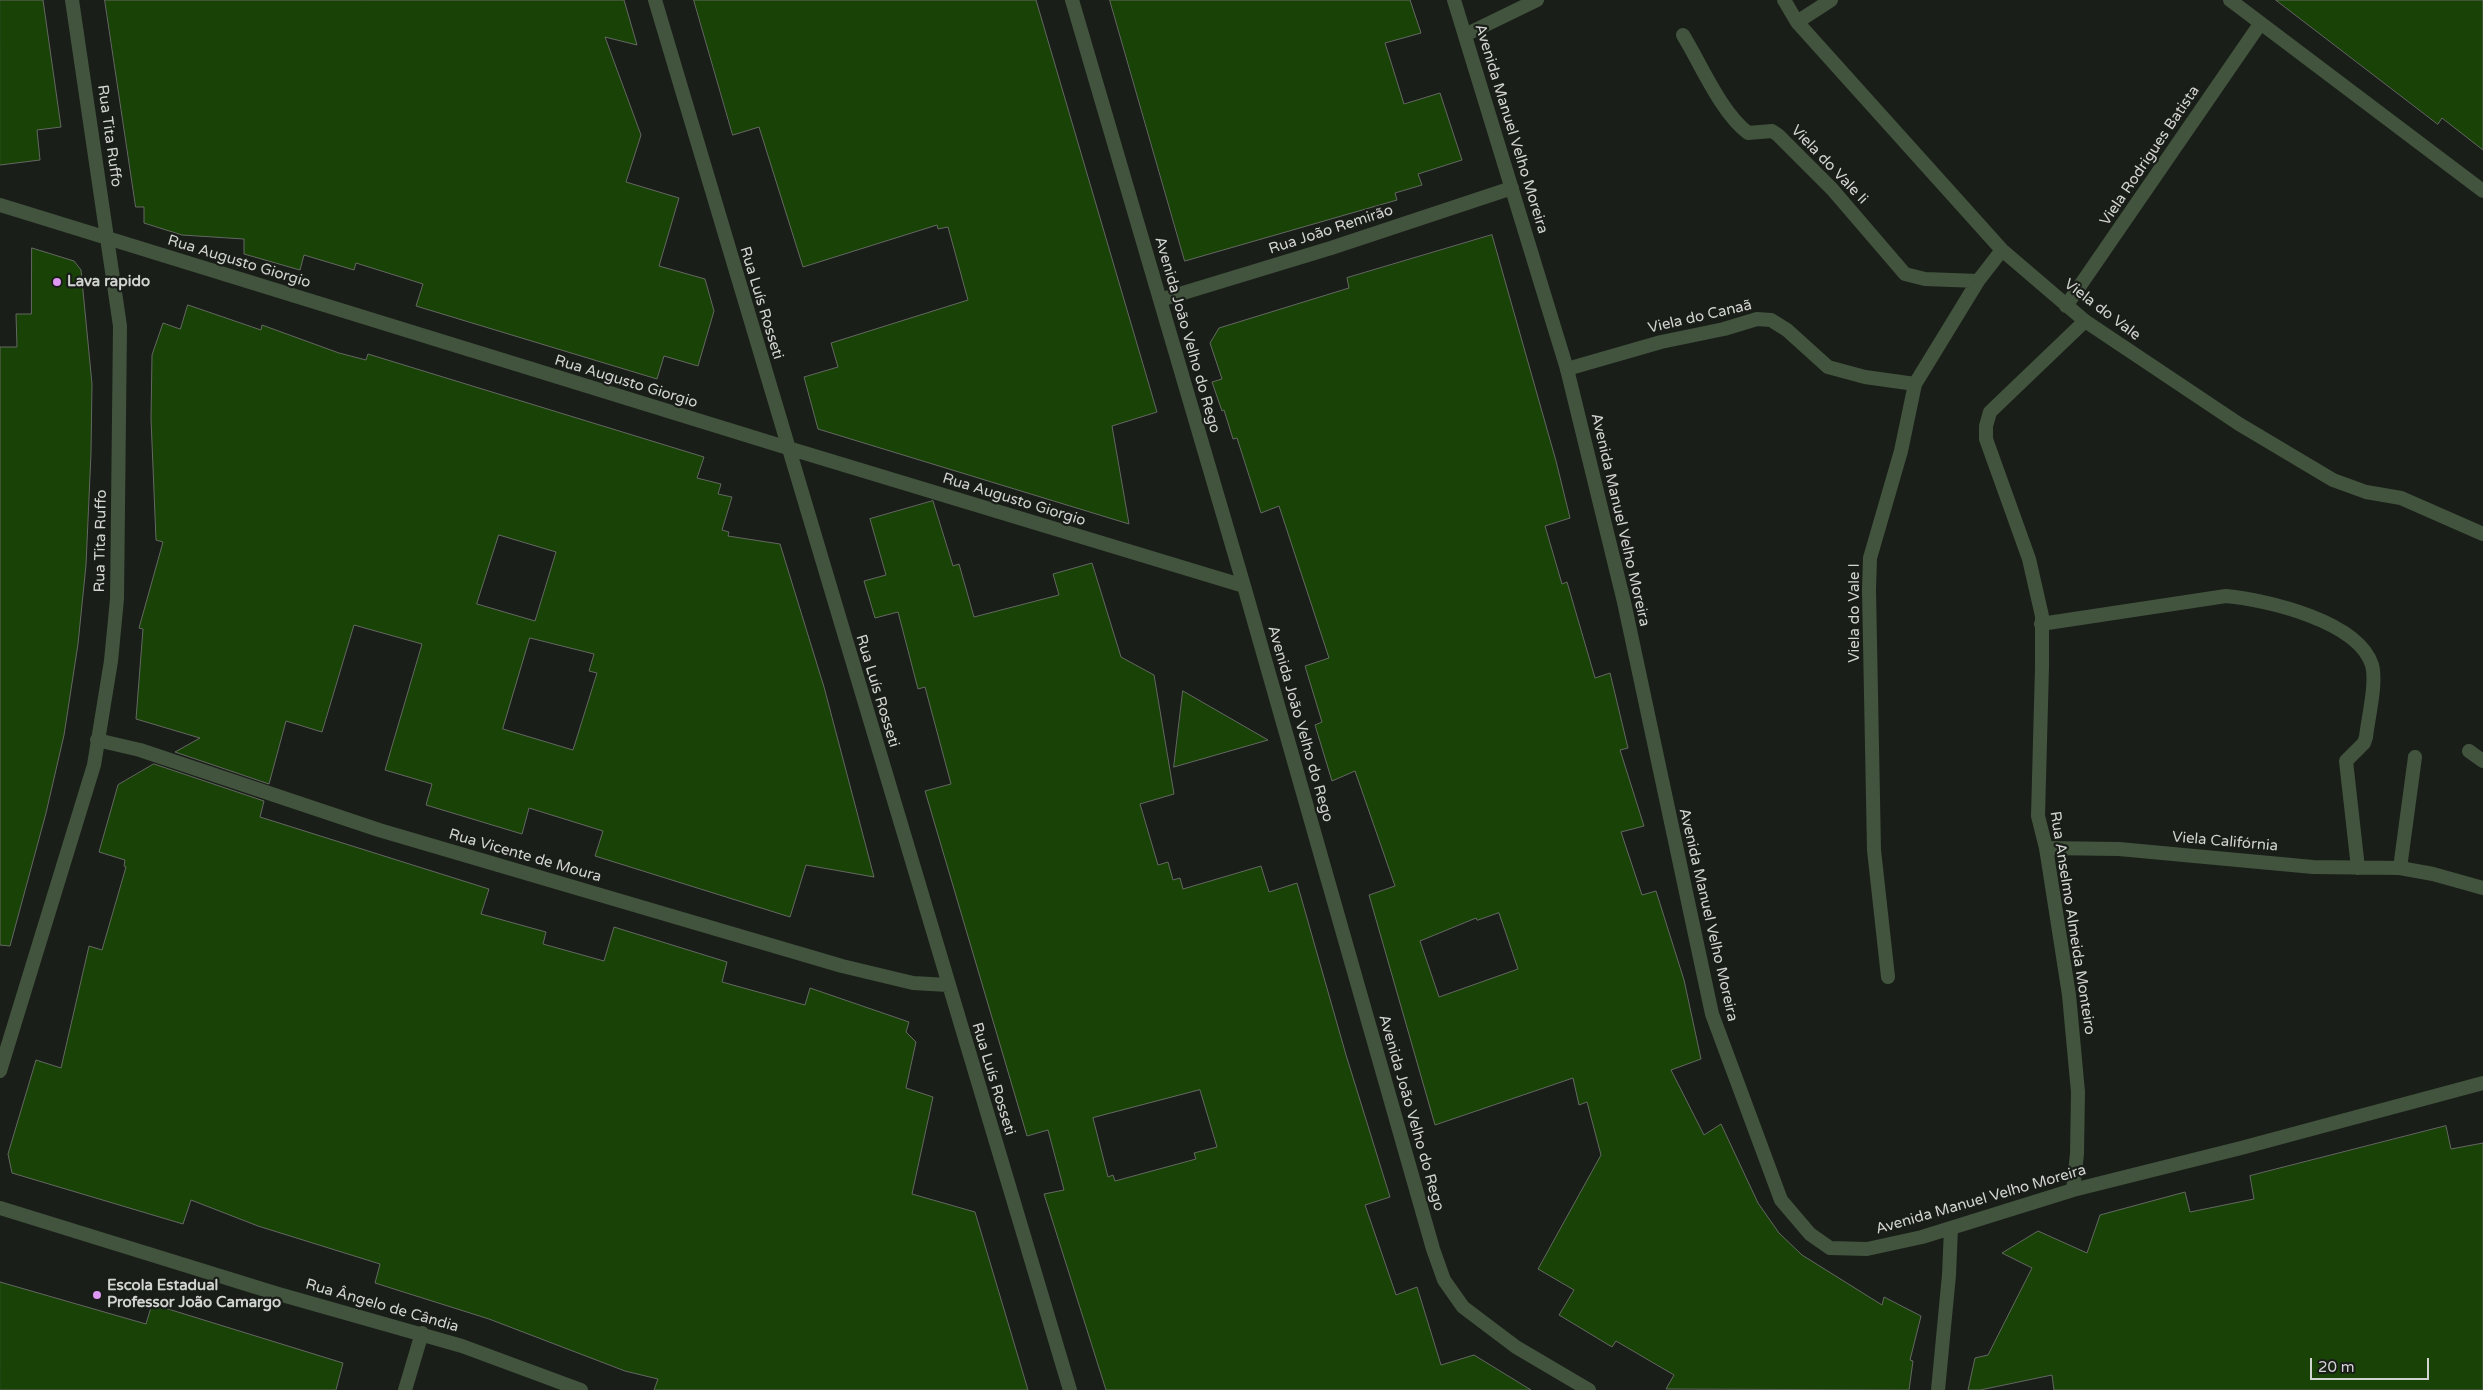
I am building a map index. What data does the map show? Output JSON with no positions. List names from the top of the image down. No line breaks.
{"streets":{"street":["Avenida Manuel Velho Moreira","Rua Tita Ruffo","Viela Rodrigues Batista","Viela do Vale Ii","Rua João Remirão","Rua Augusto Giorgio","Rua Luís Rosseti","Viela do Vale","Viela do Canaã","Avenida João Velho do Rego","Viela do Vale I","Viela Califórnia","Rua Vicente de Moura","Rua Anselmo Almeida Monteiro","Rua Ângelo de Cândia"]},"crossings":[["Avenida Manuel Velho Moreira","Rua João Remirão"],["Avenida Manuel Velho Moreira","Viela do Canaã"],["Avenida Manuel Velho Moreira","Rua Anselmo Almeida Monteiro"],["Rua Tita Ruffo","Rua Augusto Giorgio"],["Rua Tita Ruffo","Rua Vicente de Moura"],["Viela Rodrigues Batista","Viela do Vale"],["Viela do Vale Ii","Viela do Vale I"],["Rua João Remirão","Avenida João Velho do Rego"],["Rua Augusto Giorgio","Rua Luís Rosseti"],["Rua Augusto Giorgio","Avenida João Velho do Rego"],["Rua Luís Rosseti","Rua Vicente de Moura"],["Viela do Vale","Viela do Vale I"],["Viela do Vale","Rua Anselmo Almeida Monteiro"],["Viela do Canaã","Viela do Vale I"],["Viela Califórnia","Rua Anselmo Almeida Monteiro"]],"places":["Lava rapido","Escola Estadual Professor João Camargo"],"scale_bar":"20 m"}
